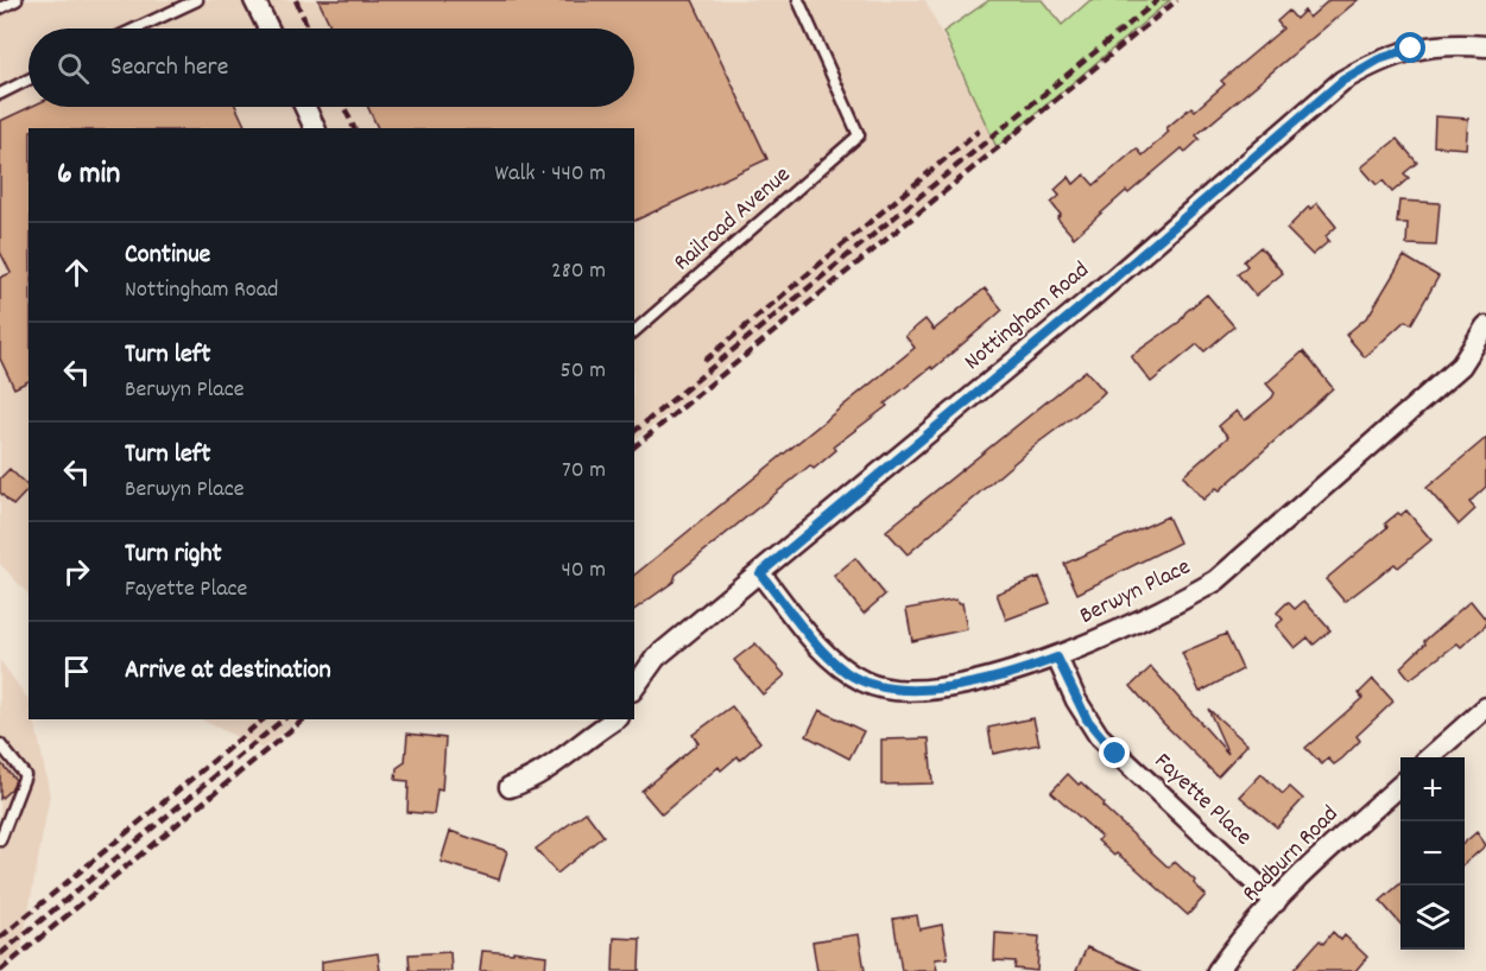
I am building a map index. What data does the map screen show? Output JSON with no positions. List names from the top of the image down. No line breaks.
{"streets":{"street":["Nottingham Road","Berwyn Place","Fayette Place","Radburn Road"],"lane":["Railroad Avenue"]},"crossings":[["Nottingham Road","Berwyn Place"],["Berwyn Place","Fayette Place"],["Fayette Place","Radburn Road"]],"page":{"search":"Search here","heading":["6 min","Walk · 440 m"],"list":[["Continue","Nottingham Road","280 m"],["Turn left","Berwyn Place","50 m"],["Turn left","Berwyn Place","70 m"],["Turn right","Fayette Place","40 m"],"Arrive at destination"],"map_buttons":["+","−"]}}
